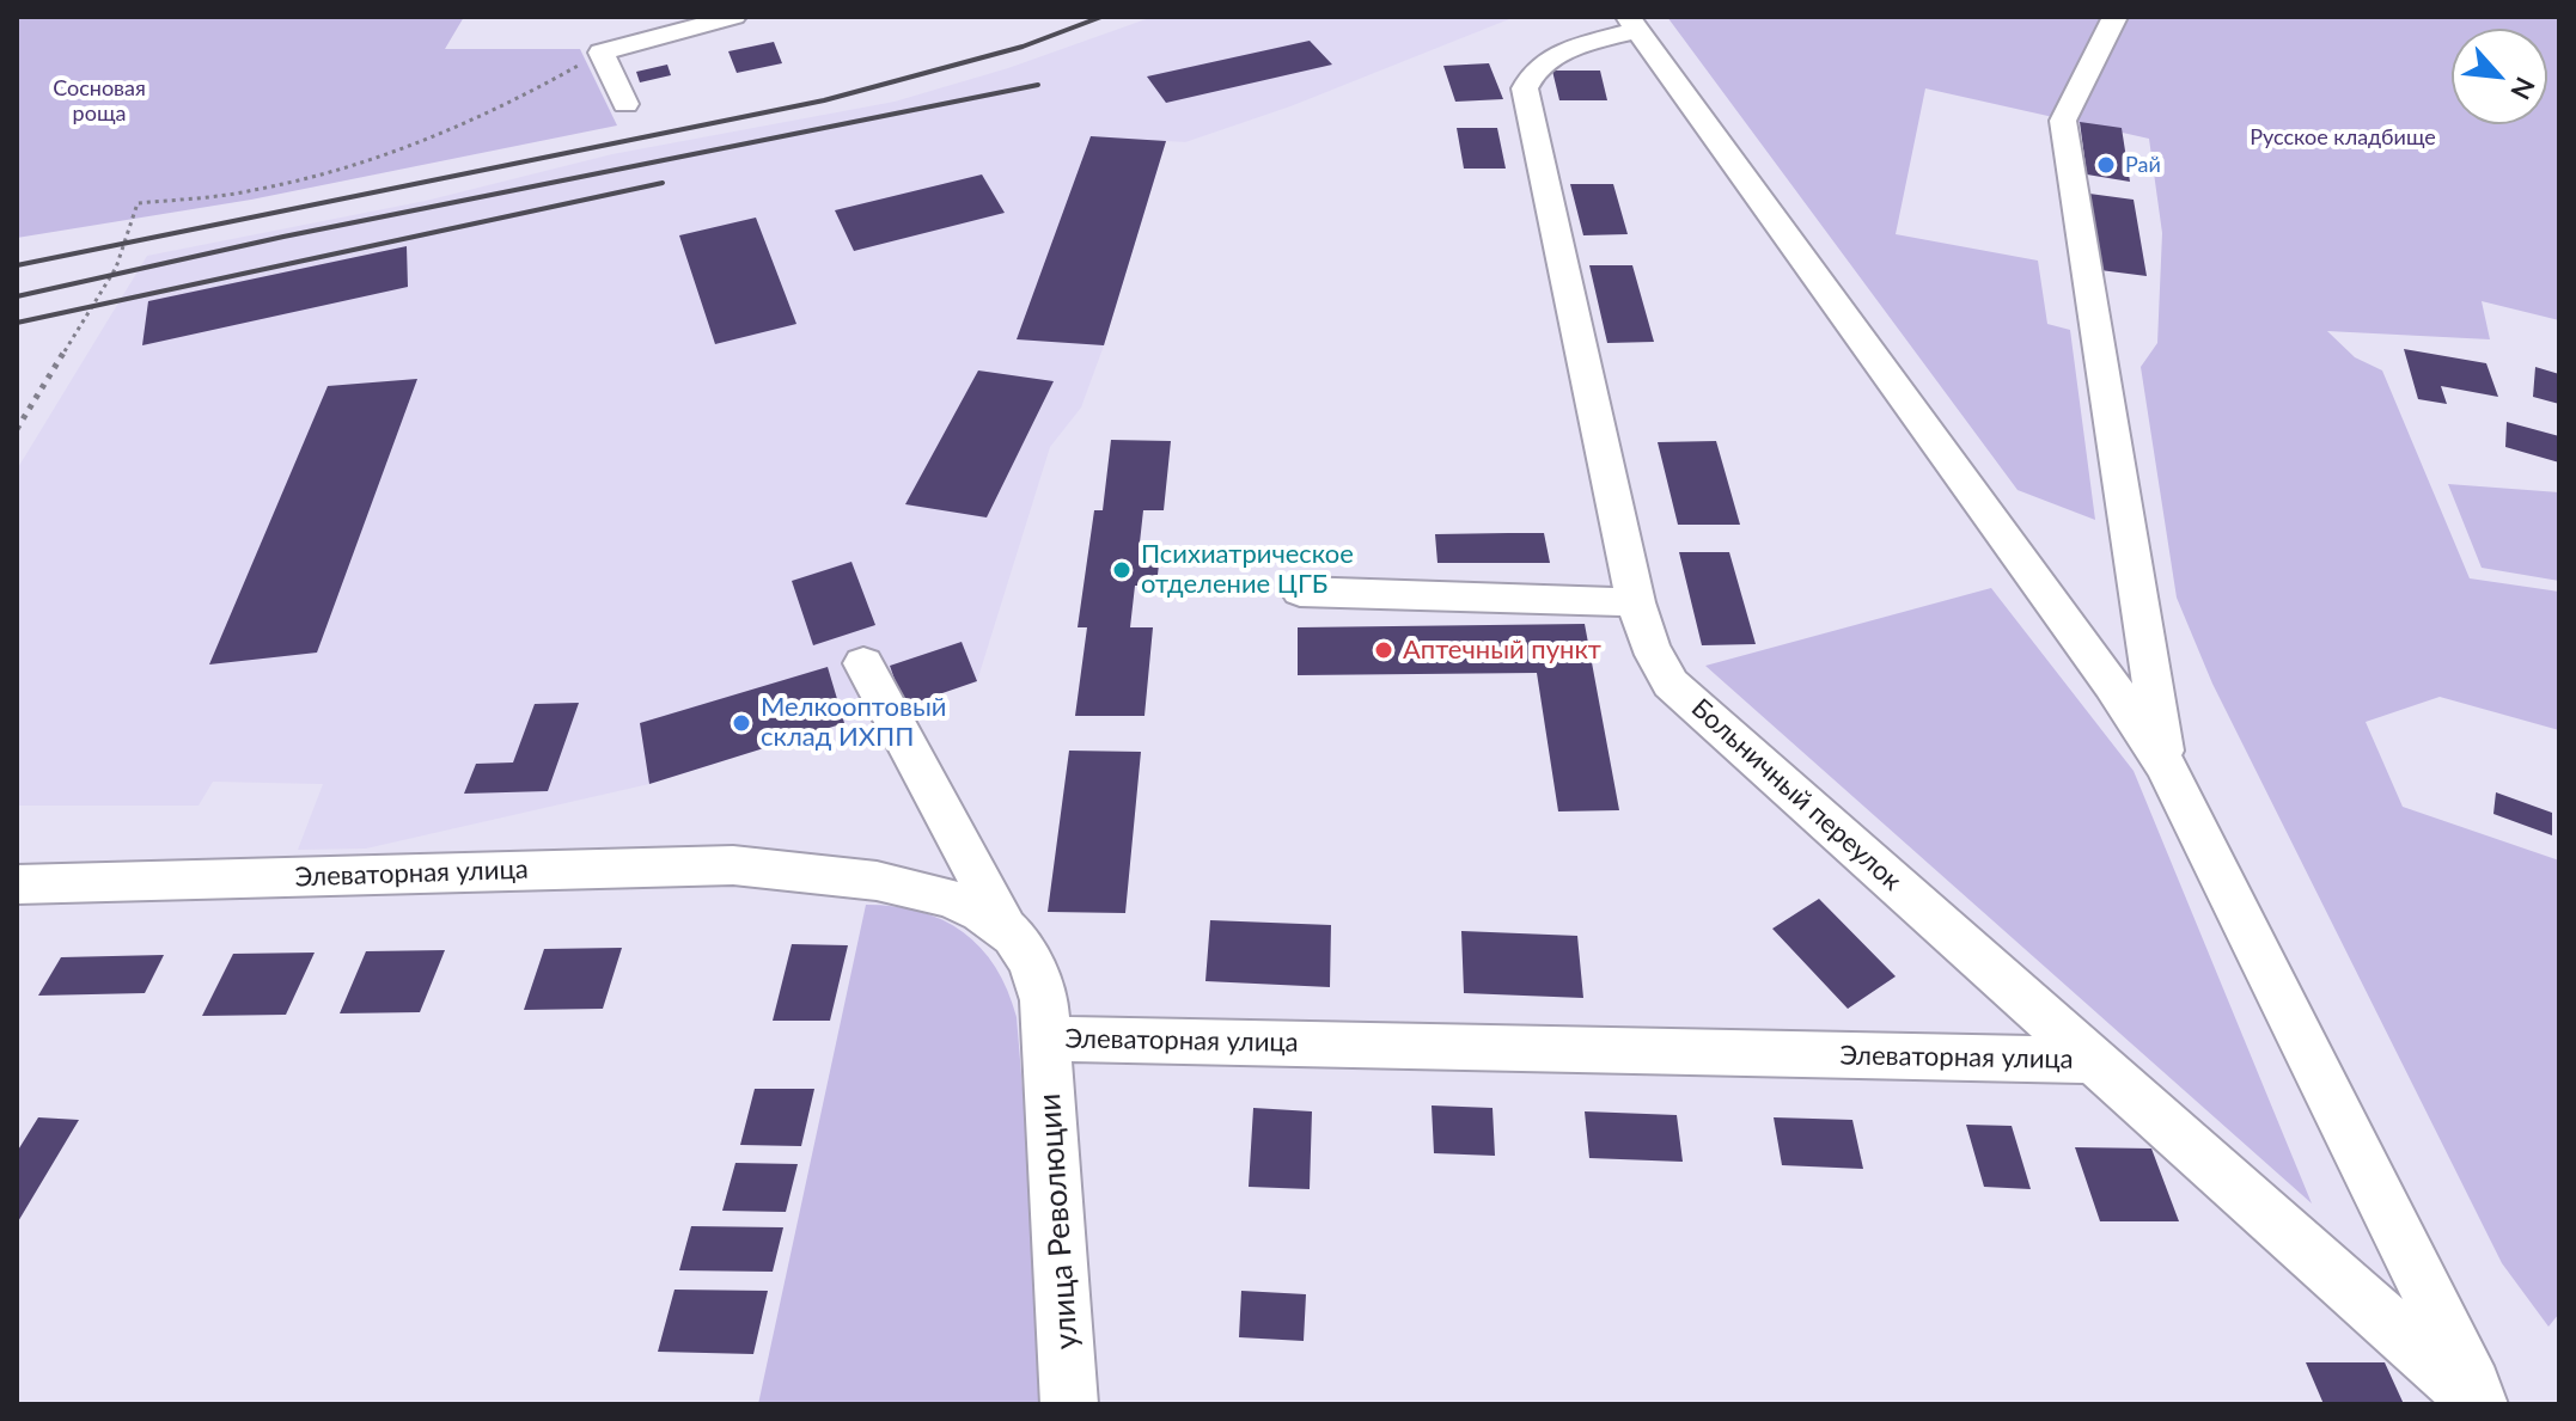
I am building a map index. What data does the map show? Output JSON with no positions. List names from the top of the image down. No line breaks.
{"streets":{"street":["Больничный переулок","Элеваторная улица","улица Революции"]},"crossings":[["Больничный переулок","Элеваторная улица"],["Элеваторная улица","улица Революции"]],"parks":["Сосновая роща","Русское кладбище"],"places":["Рай","Психиатрическое отделение ЦГБ","Аптечный пункт","Мелкооптовый склад ИХПП"],"north":"bottom right"}
